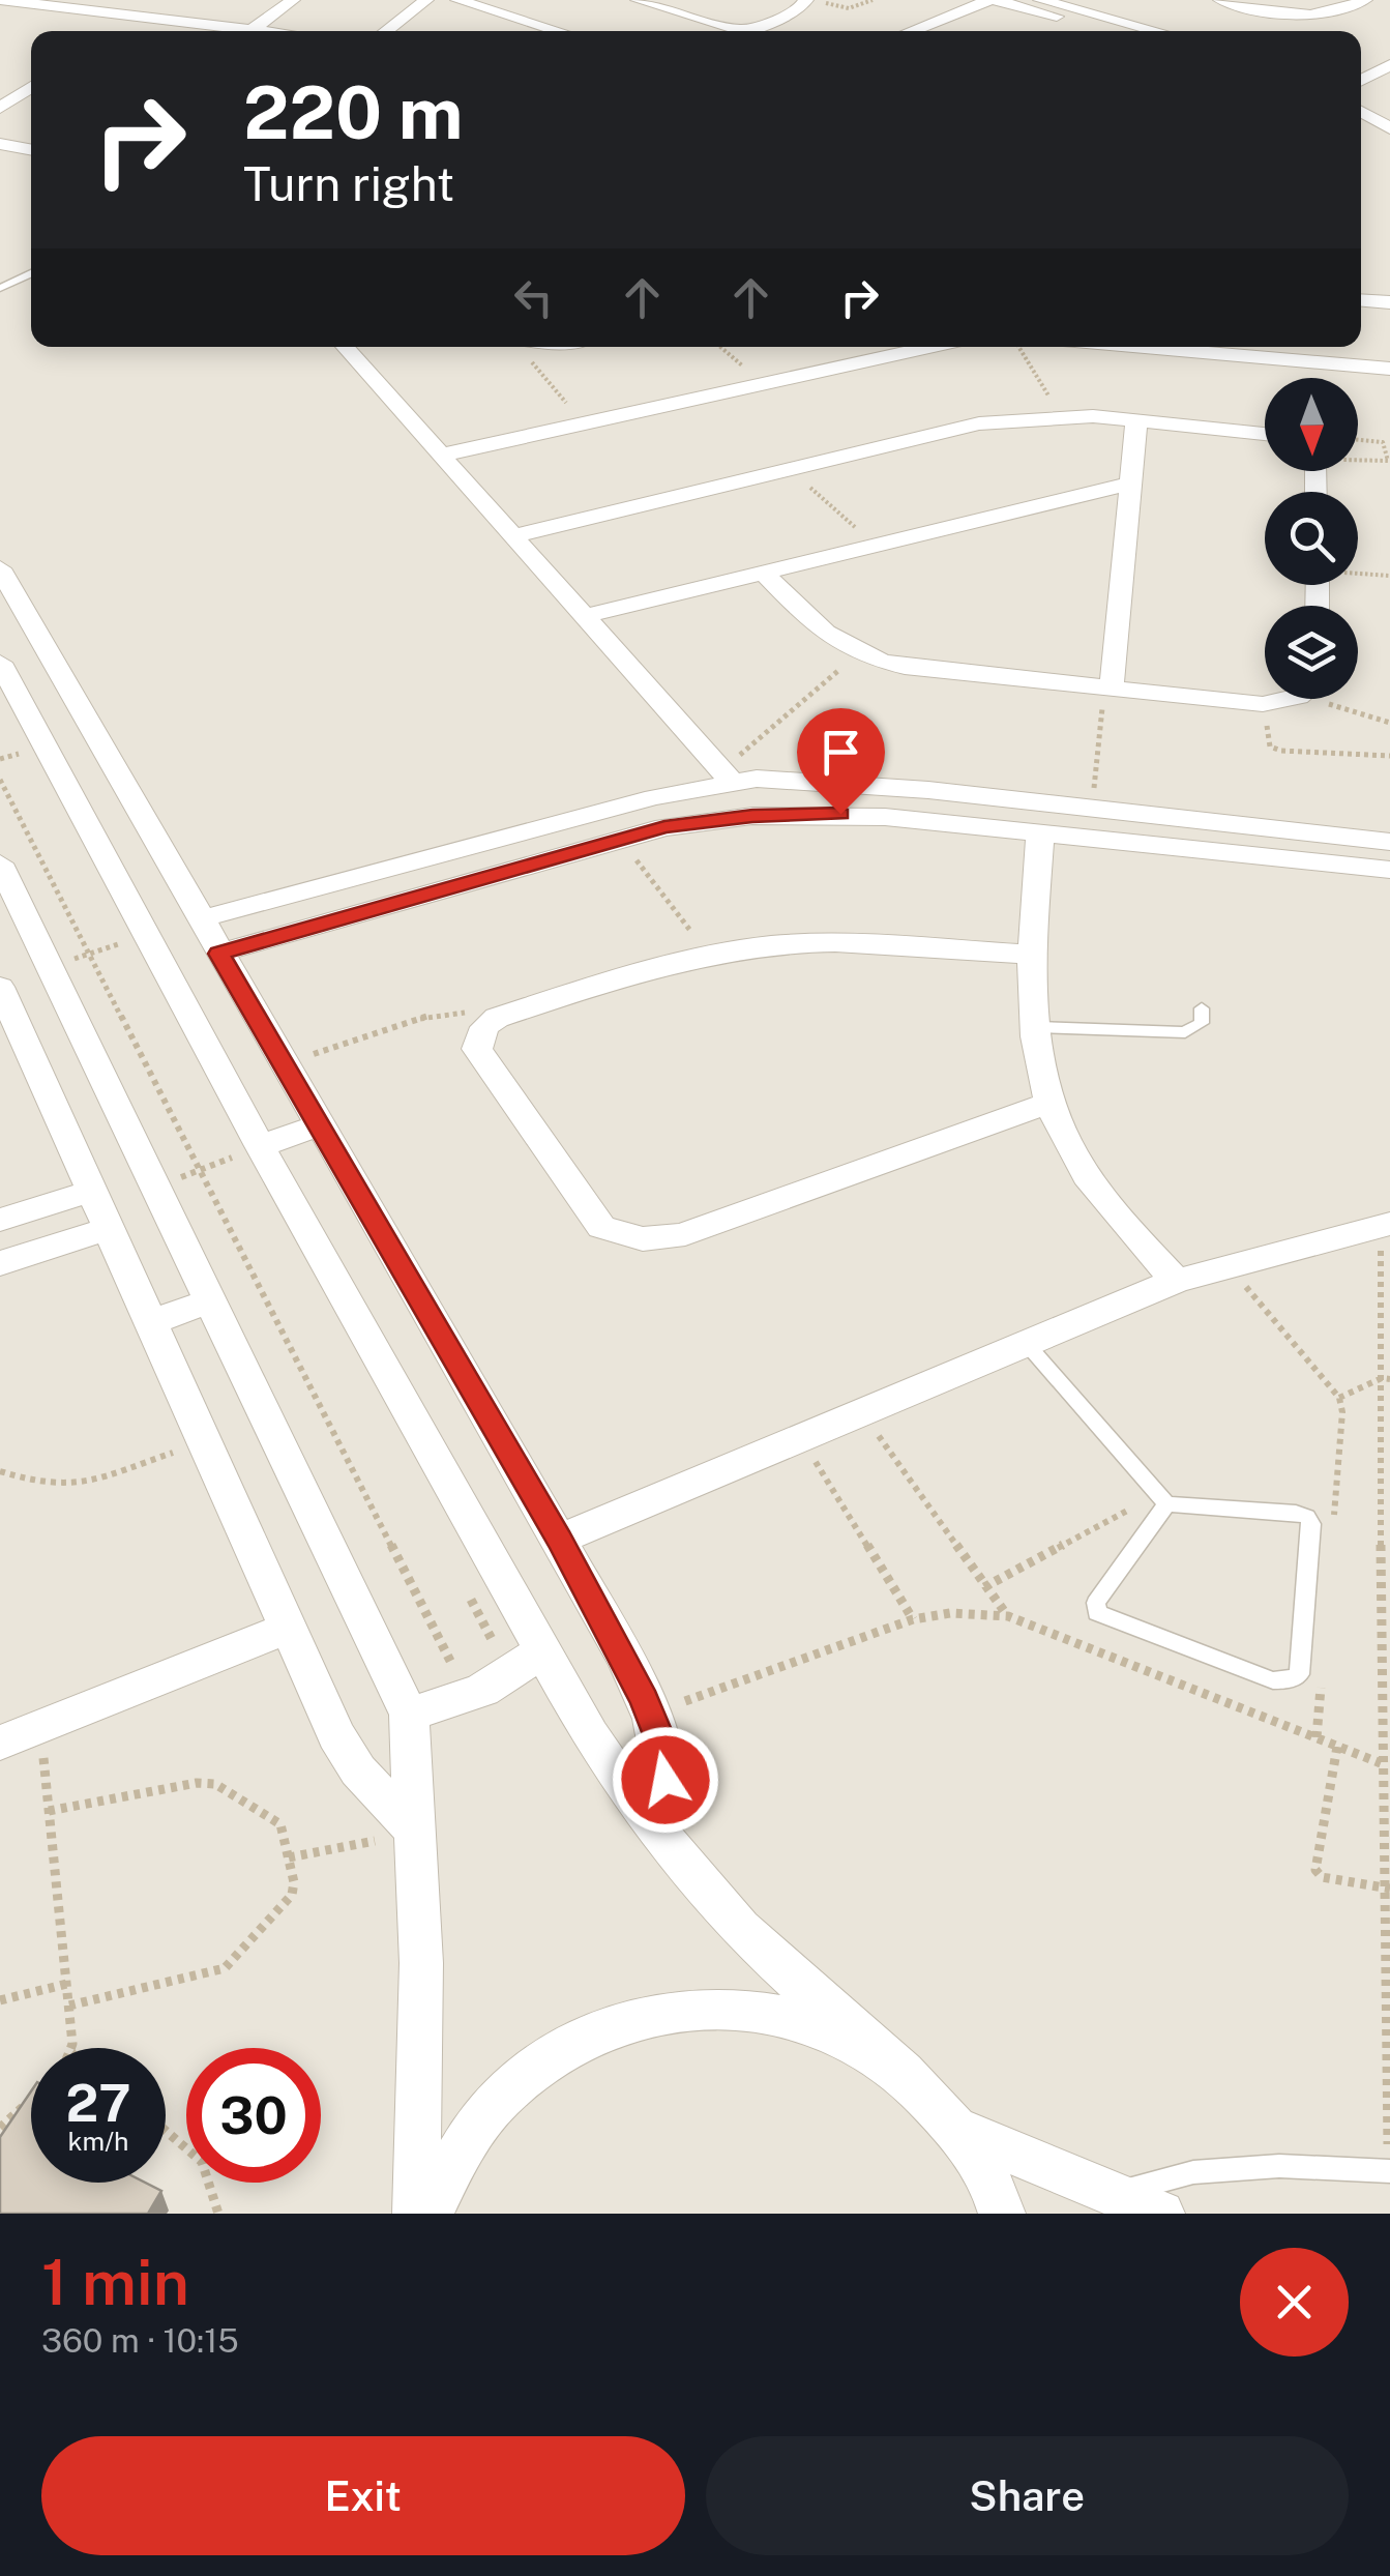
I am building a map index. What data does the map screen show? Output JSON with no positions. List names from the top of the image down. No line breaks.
{"north":"bottom","page":{"turn":["220 m","Turn right"],"speed":"27 km/h","limit":"30","heading":["1 min","360 m · 10:15"],"buttons":["Exit","Share"]}}
